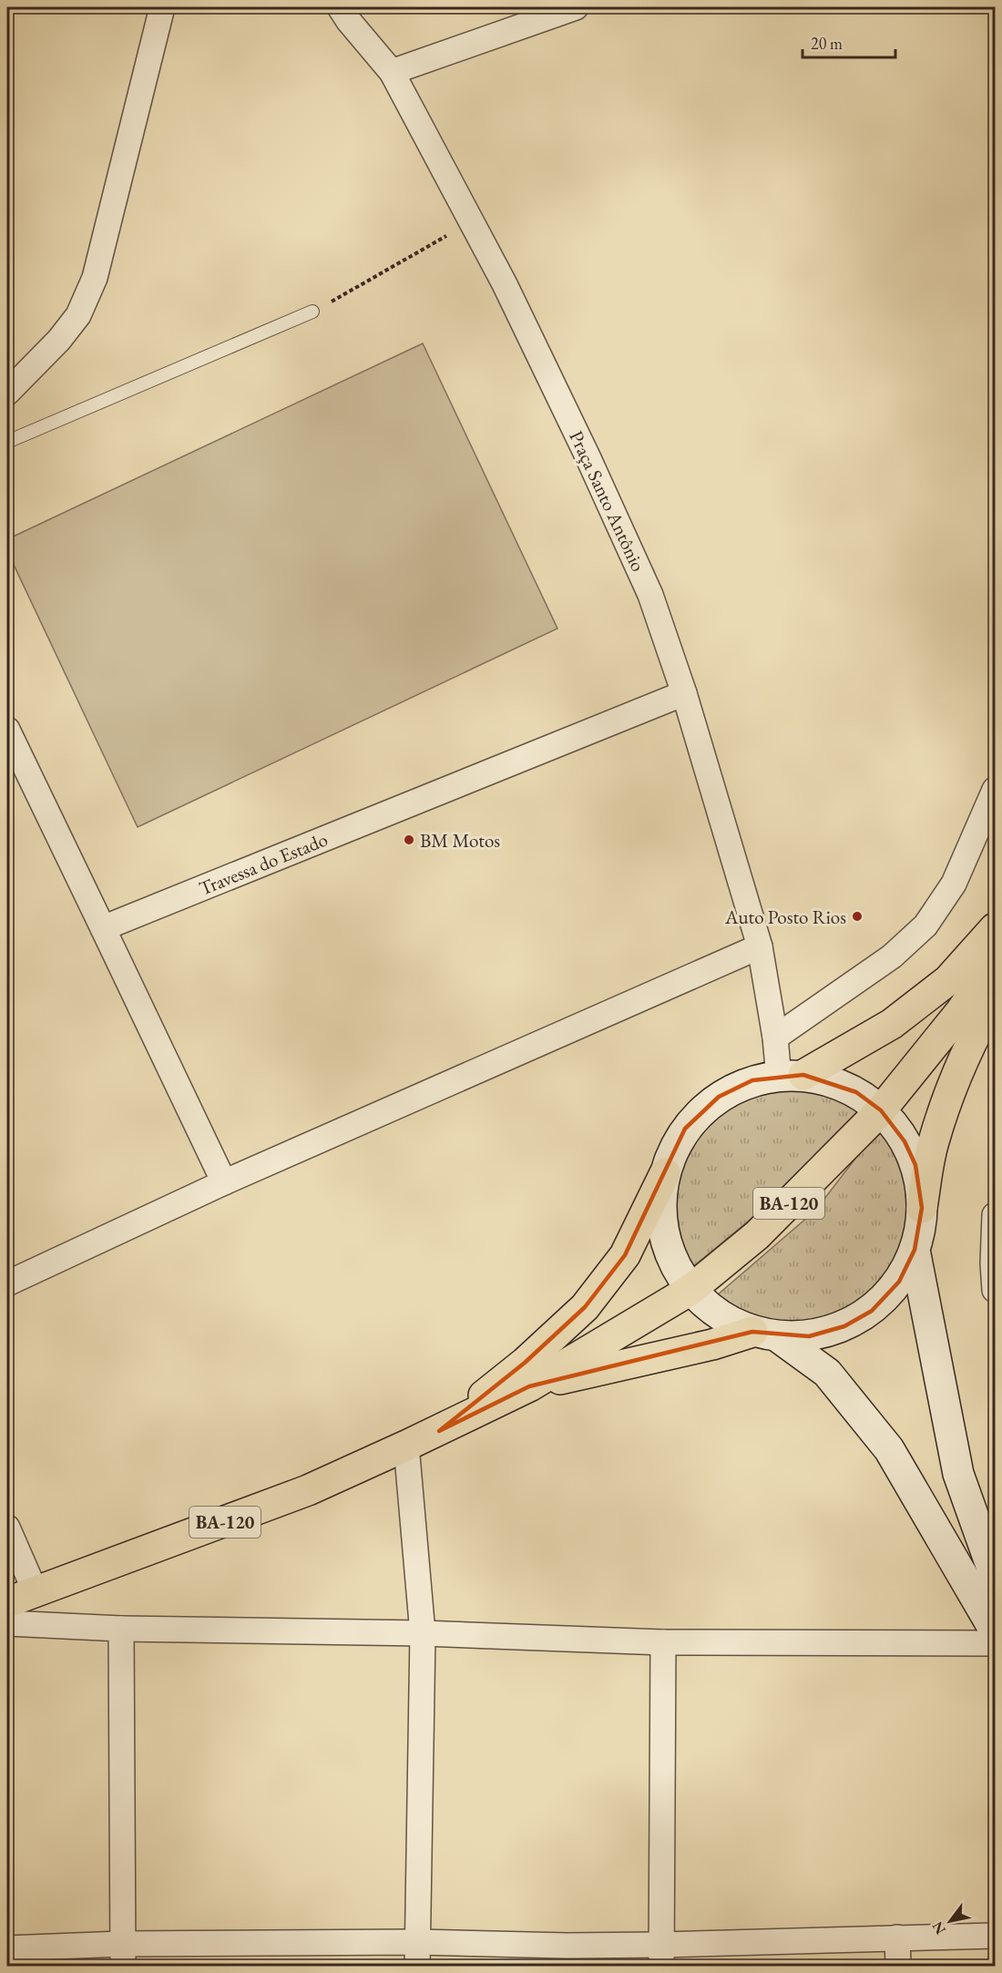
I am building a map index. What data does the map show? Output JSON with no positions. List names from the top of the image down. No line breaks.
{"streets":{"main road":["BA-120"],"street":["Praça Santo Antônio","Travessa do Estado"]},"crossings":[["Praça Santo Antônio","Travessa do Estado"]],"places":["BM Motos","Auto Posto Rios"],"scale_bar":"20 m","north":"bottom left"}
